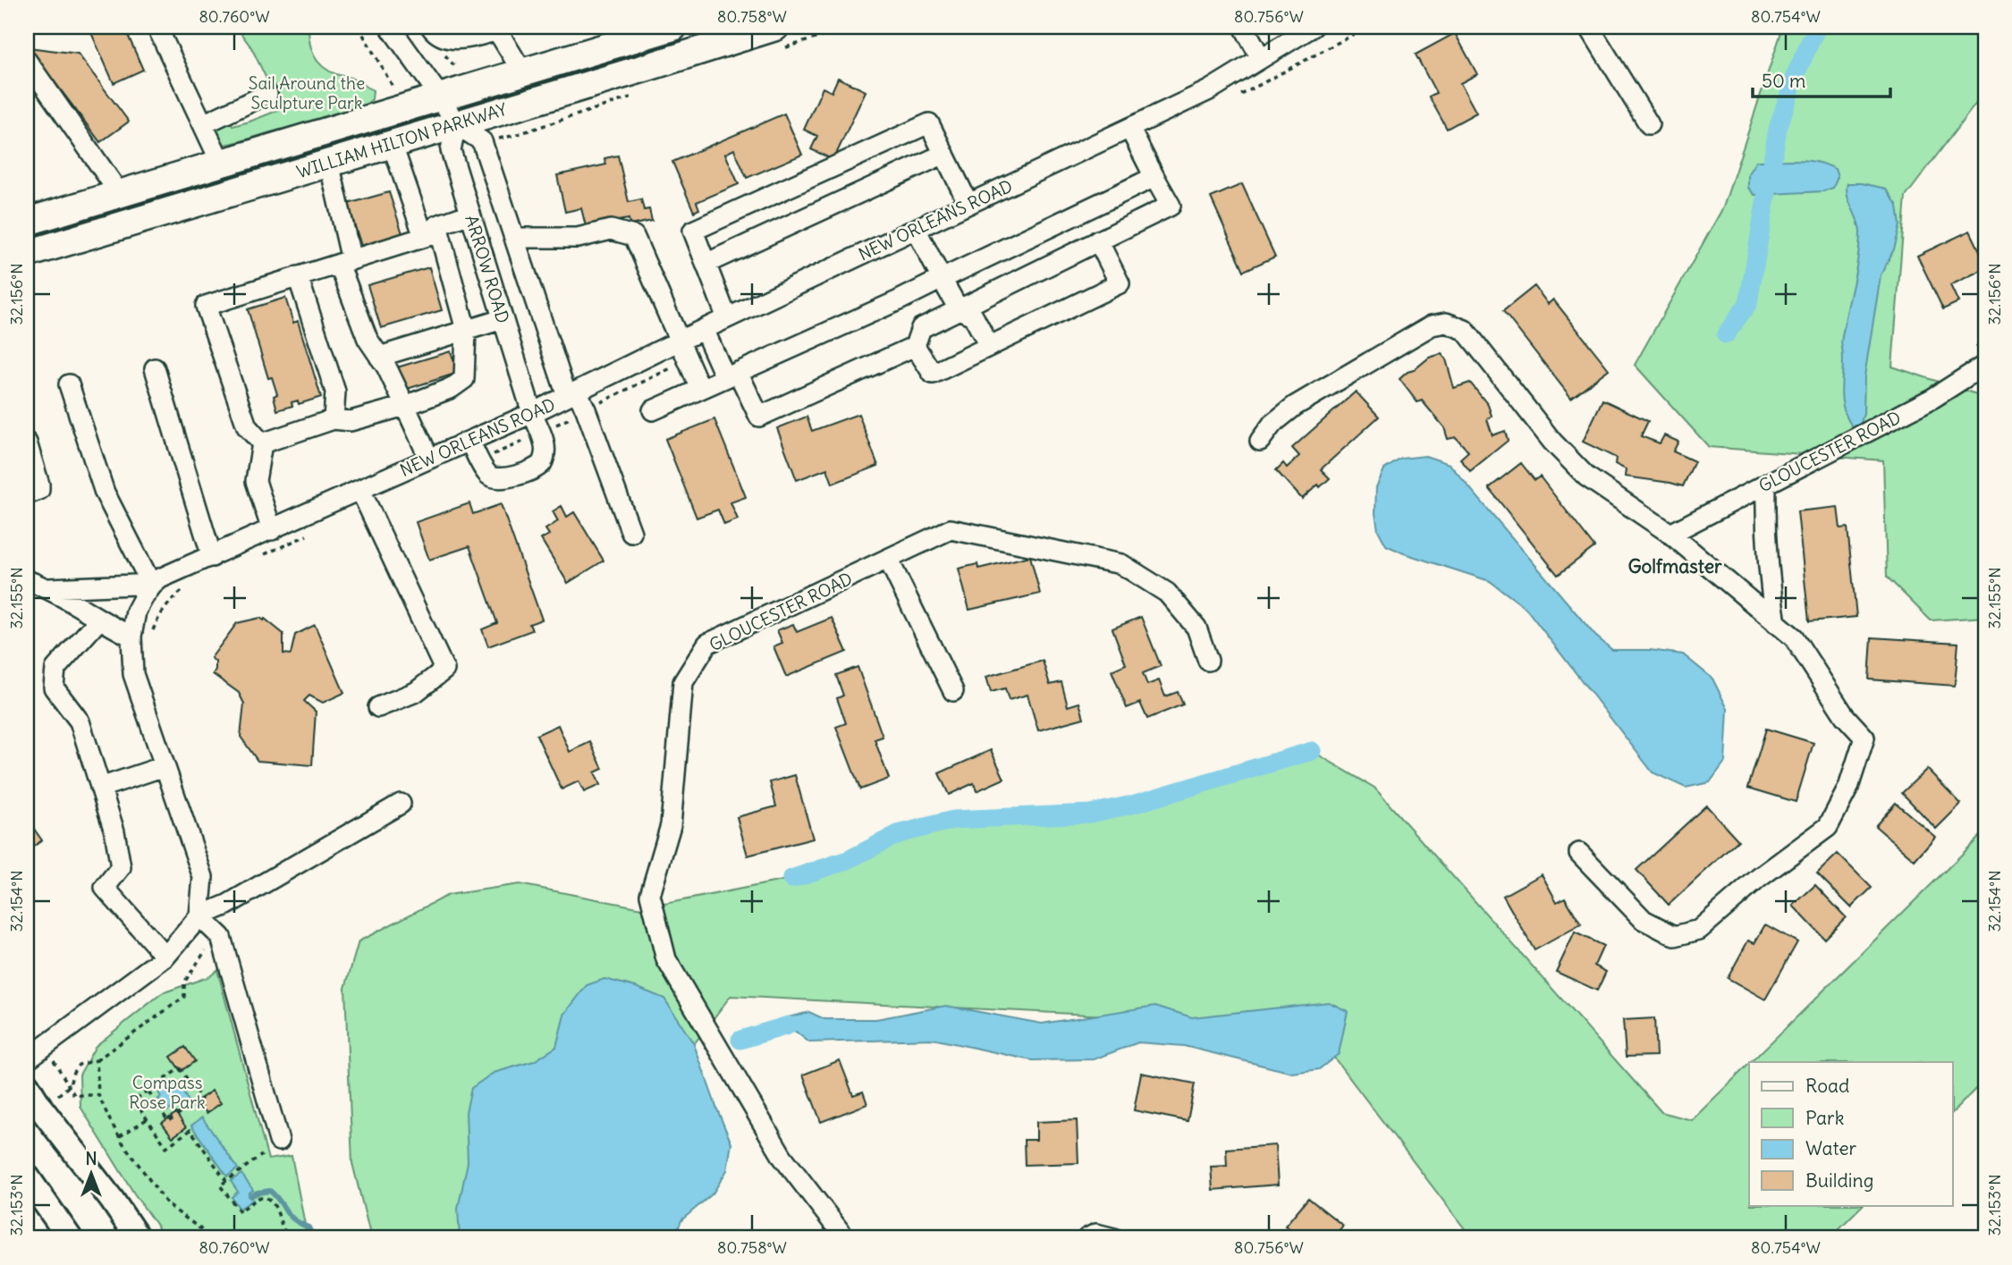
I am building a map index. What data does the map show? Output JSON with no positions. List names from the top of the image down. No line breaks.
{"streets":{"highway":["WILLIAM HILTON PARKWAY"],"street":["NEW ORLEANS ROAD","ARROW ROAD","GLOUCESTER ROAD"]},"crossings":[["WILLIAM HILTON PARKWAY","ARROW ROAD"],["NEW ORLEANS ROAD","ARROW ROAD"]],"districts":["Golfmaster"],"parks":["Sail Around the Sculpture Park","Compass Rose Park"],"legend":["Road","Park","Water","Building"],"scale_bar":"50 m","north":"top","coordinates":["80.760°W","80.758°W","80.756°W","80.754°W","32.156°N","32.155°N","32.154°N","32.153°N"]}
